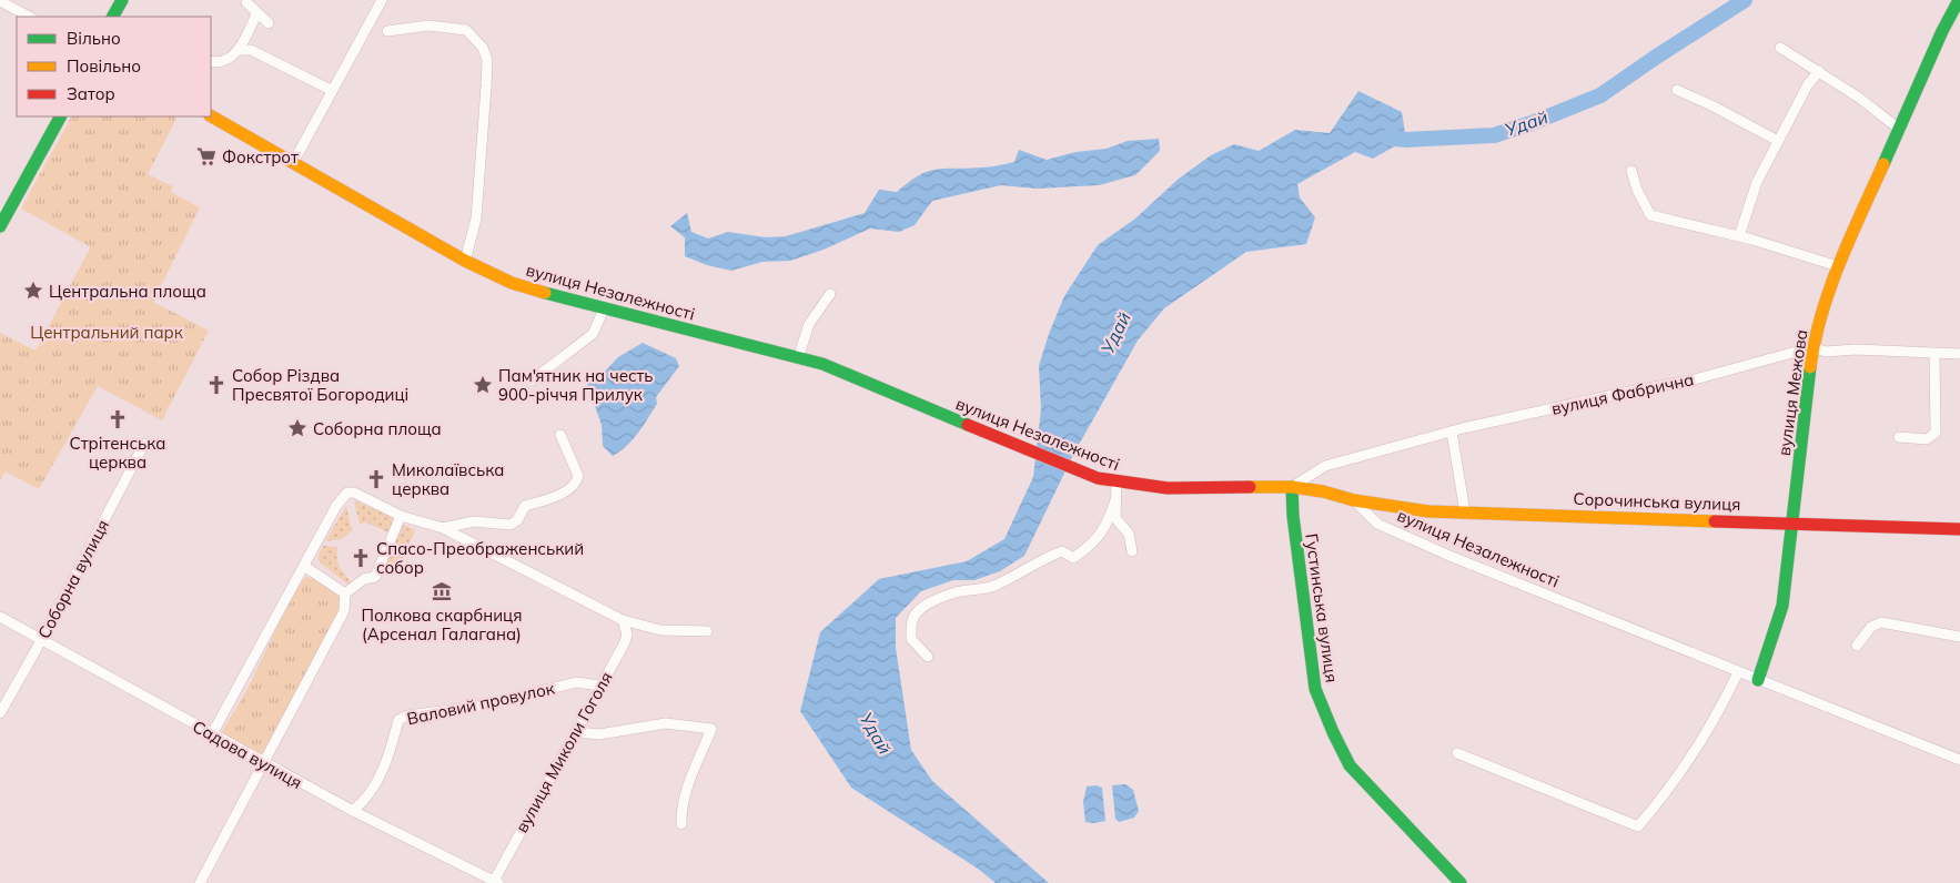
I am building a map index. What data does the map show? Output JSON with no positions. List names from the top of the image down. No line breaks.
{"streets":{"main road":["вулиця Незалежності","вулиця Межова","Сорочинська вулиця","Густинська вулиця"],"street":["вулиця Фабрична","Соборна вулиця","Валовий провулок","вулиця Миколи Гоголя","Садова вулиця"]},"crossings":[["вулиця Незалежності","вулиця Межова"],["вулиця Незалежності","вулиця Фабрична"],["вулиця Незалежності","Сорочинська вулиця"],["вулиця Незалежності","Густинська вулиця"],["вулиця Межова","вулиця Фабрична"],["вулиця Межова","Сорочинська вулиця"],["вулиця Фабрична","Густинська вулиця"],["Соборна вулиця","Садова вулиця"],["Валовий провулок","вулиця Миколи Гоголя"],["Валовий провулок","Садова вулиця"],["вулиця Миколи Гоголя","Садова вулиця"]],"water":["Удай"],"parks":["Центральний парк"],"places":{"supermarket":["Фокстрот"],"place":["Центральна площа","Пам'ятник на честь 900-річчя Прилук","Соборна площа"],"church":["Собор Різдва Пресвятої Богородиці","Стрітенська церква","Миколаївська церква","Спасо-Преображенський собор"],"museum":["Полкова скарбниця (Арсенал Галагана)"]},"legend":["Вільно","Повільно","Затор"]}
